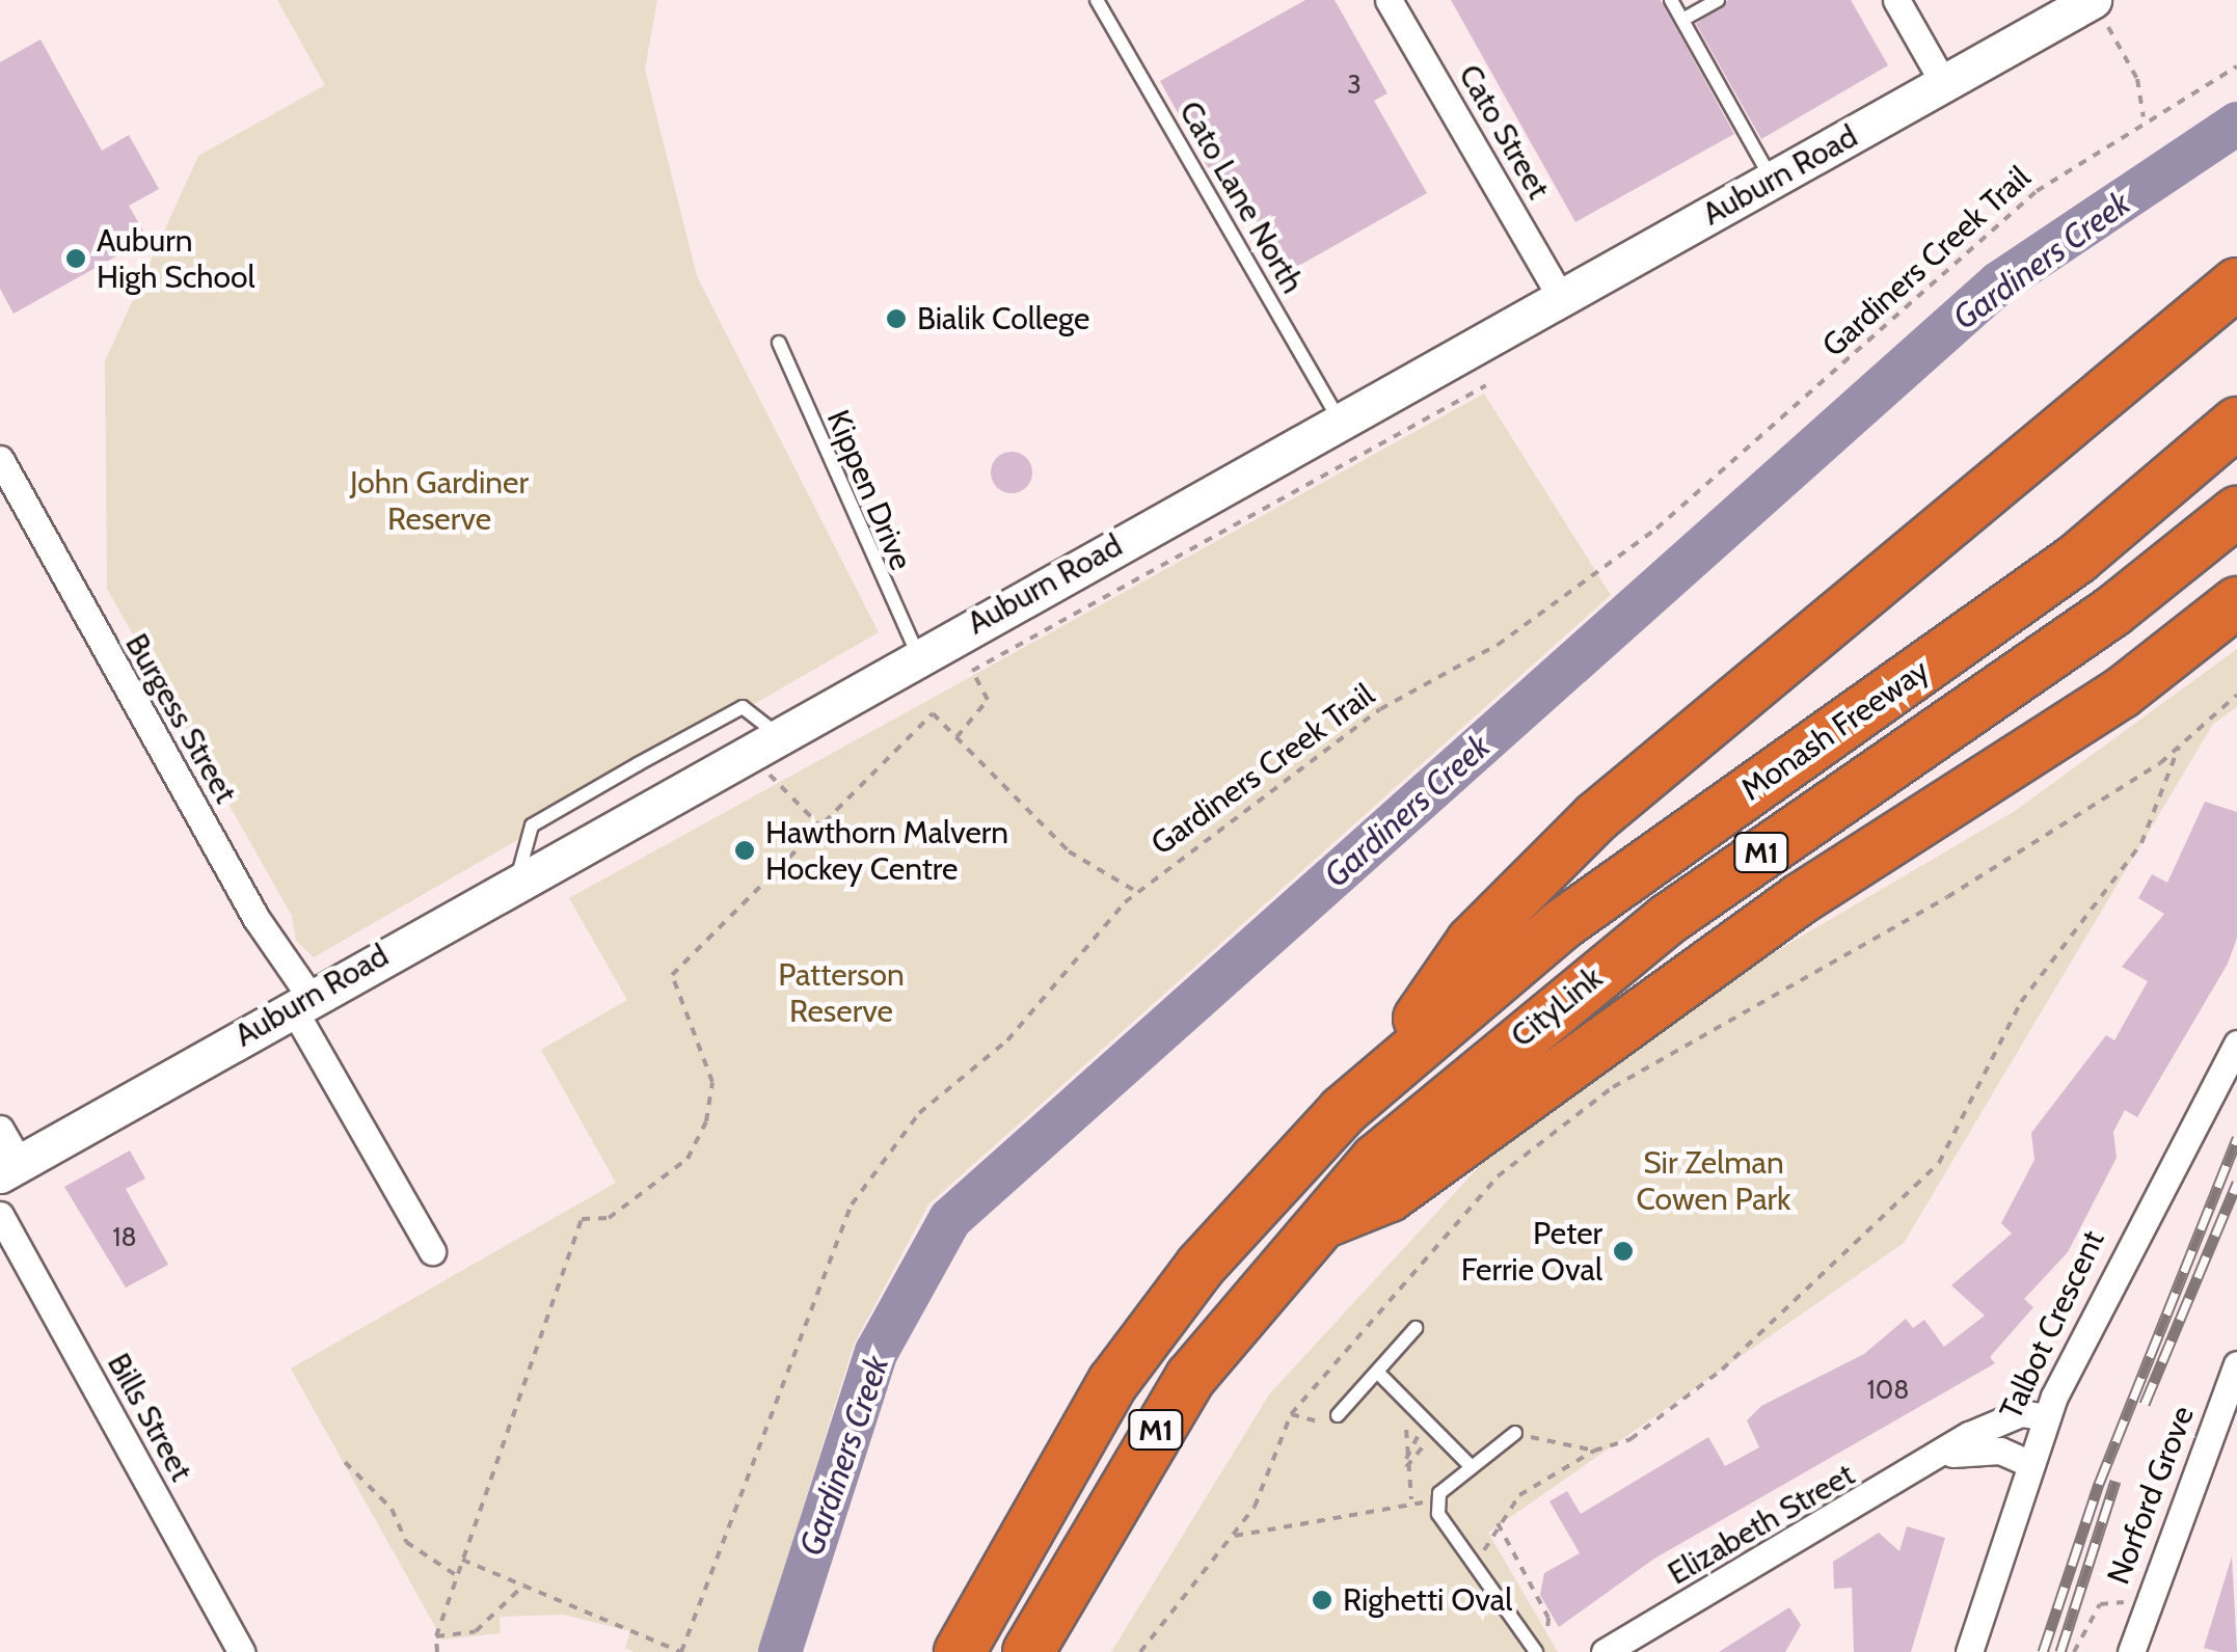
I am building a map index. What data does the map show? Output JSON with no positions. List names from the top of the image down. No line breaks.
{"streets":{"highway":["Monash Freeway","M1","CityLink"],"main road":["Auburn Road"],"street":["Cato Street","Burgess Street","Talbot Crescent","Bills Street","Norford Grove","Elizabeth Street"],"lane":["Cato Lane North","Kippen Drive"],"path":["Gardiners Creek Trail"]},"crossings":[["Cato Street","Auburn Road"],["Auburn Road","Cato Lane North"],["Auburn Road","Kippen Drive"],["Auburn Road","Burgess Street"],["Monash Freeway","M1"],["Talbot Crescent","Elizabeth Street"]],"water":["Gardiners Creek"],"parks":["John Gardiner Reserve","Patterson Reserve","Sir Zelman Cowen Park"],"places":["Auburn High School","Bialik College","Hawthorn Malvern Hockey Centre","Peter Ferrie Oval","Righetti Oval"],"house_numbers":["3","18","108"]}
